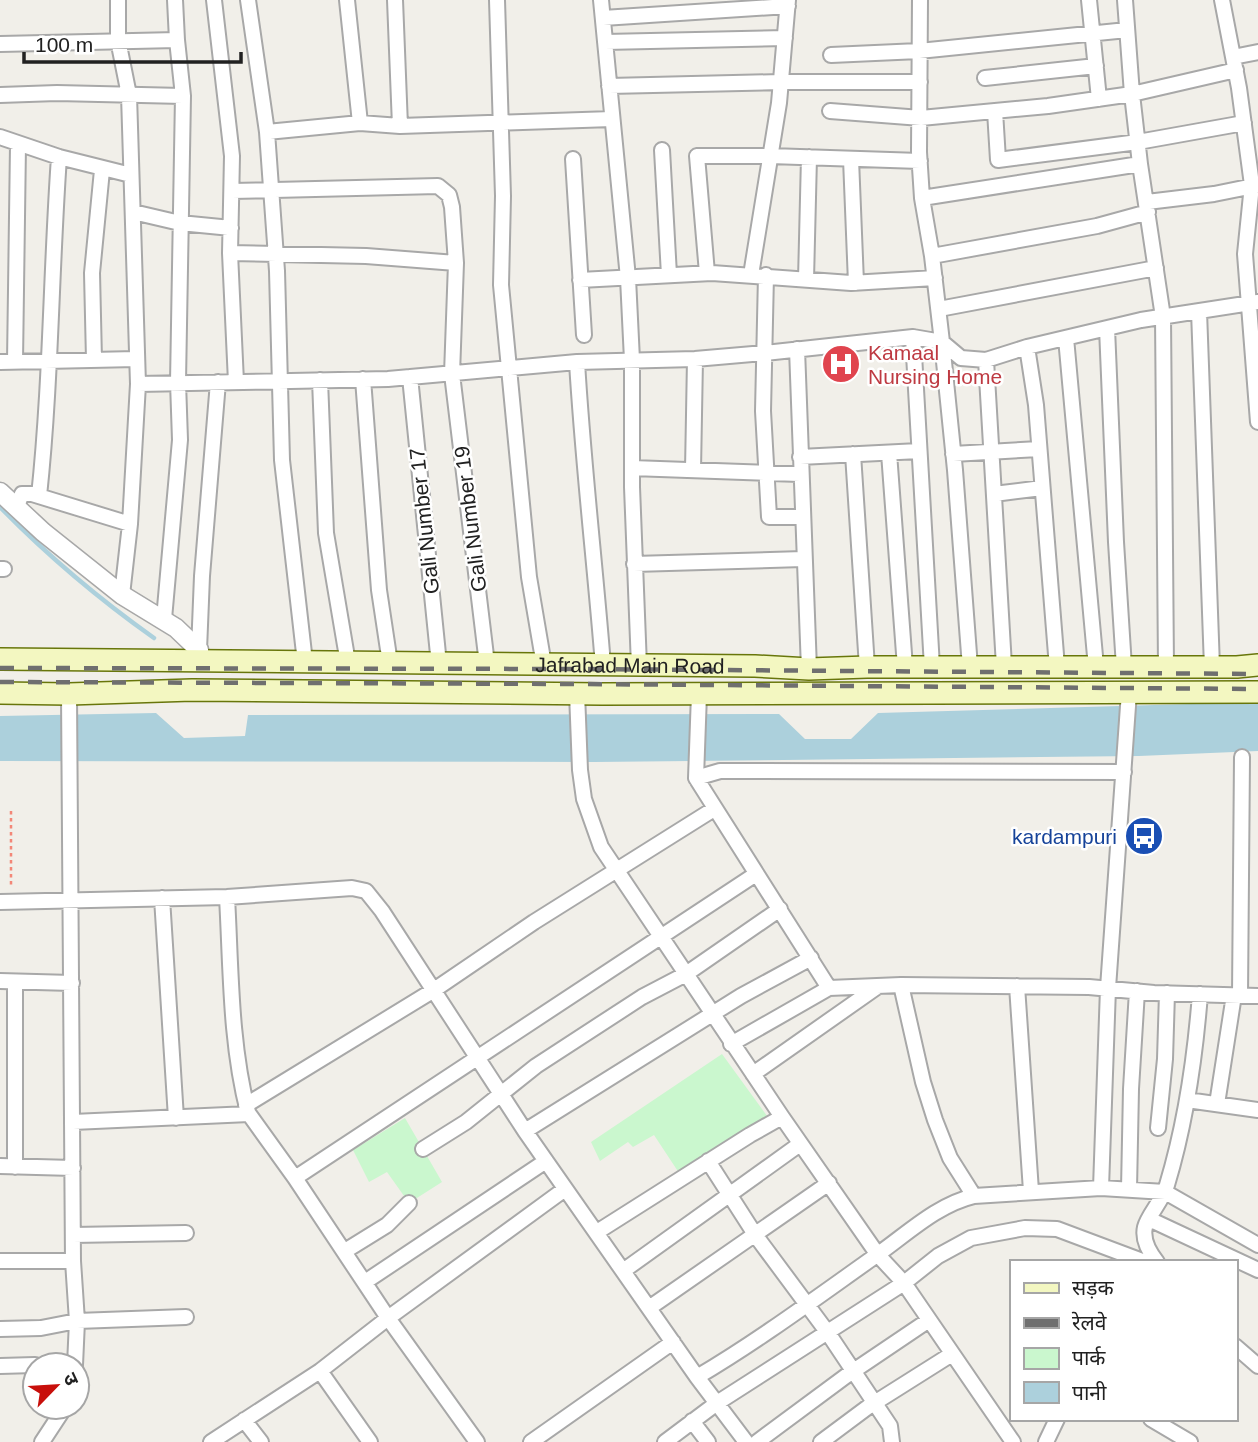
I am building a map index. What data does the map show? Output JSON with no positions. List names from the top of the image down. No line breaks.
{"streets":{"main road":["Jafrabad Main Road"],"street":["Gali Number 19","Gali Number 17"]},"crossings":[["Gali Number 19","Jafrabad Main Road"],["Gali Number 17","Jafrabad Main Road"]],"places":{"hospital":["Kamaal Nursing Home"],"bus stop":["kardampuri"]},"legend":["सड़क","रेलवे","पार्क","पानी"],"scale_bar":"100 m","north":"top right"}
